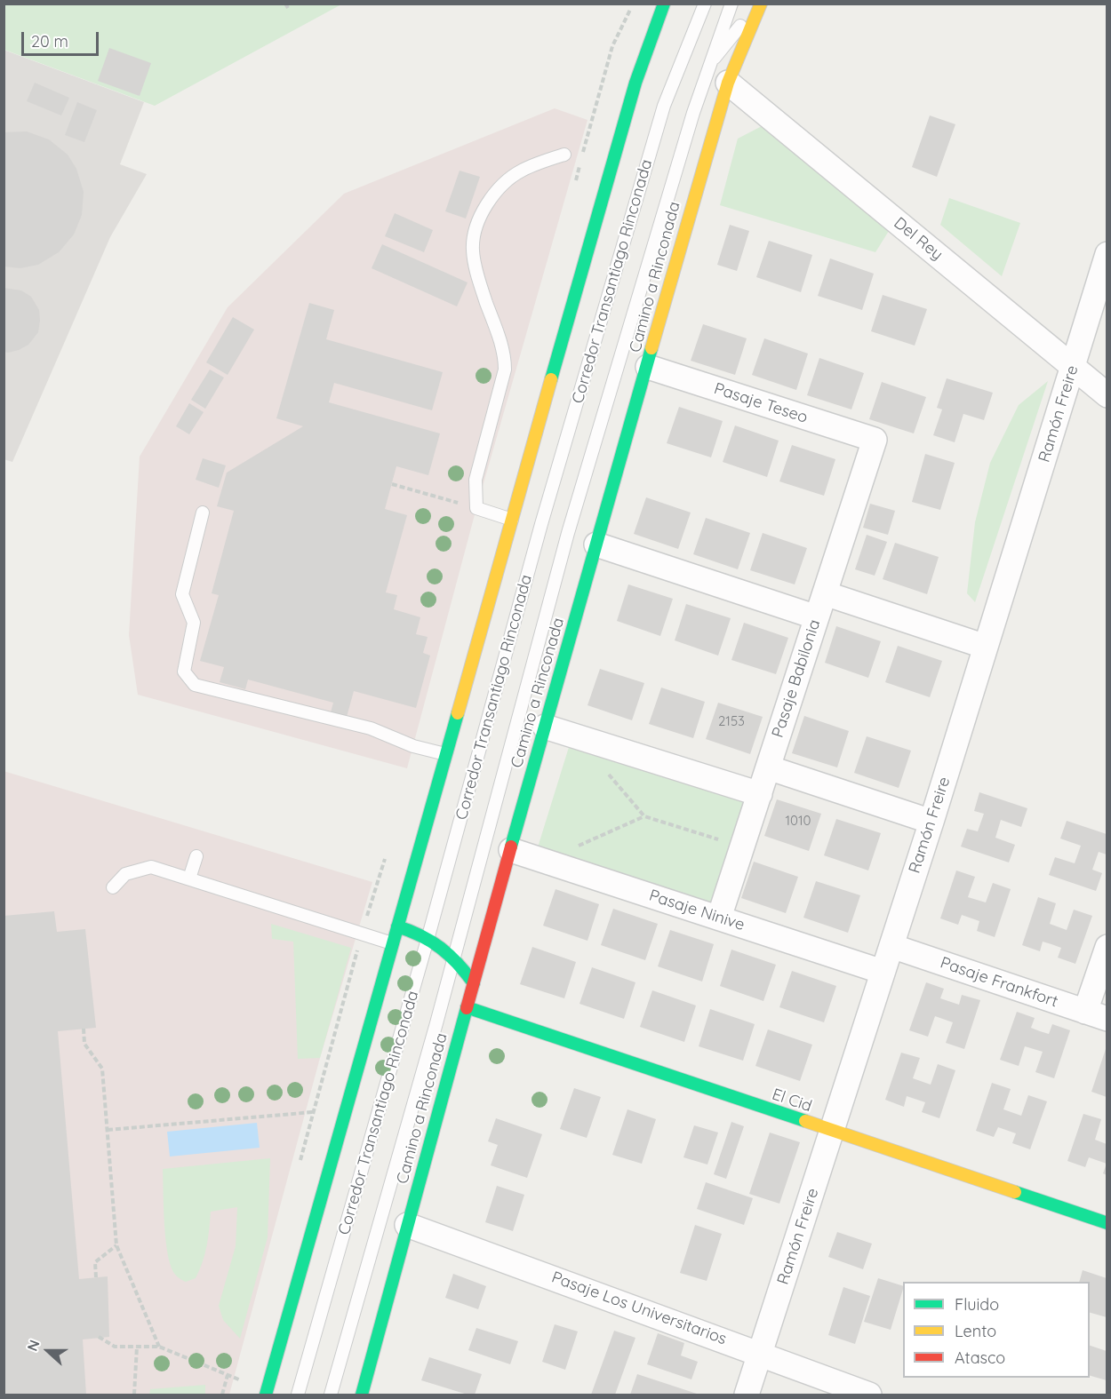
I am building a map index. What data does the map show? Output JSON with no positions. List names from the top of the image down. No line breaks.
{"streets":{"main road":["Camino a Rinconada","El Cid"],"street":["Del Rey","Pasaje Teseo","Ramón Freire","Pasaje Babilonia","Pasaje Ninive","Pasaje Frankfort","Pasaje Los Universitarios"],"lane":["Corredor Transantiago Rinconada"]},"crossings":[["Del Rey","Camino a Rinconada"],["Del Rey","Ramón Freire"],["Camino a Rinconada","Corredor Transantiago Rinconada"],["Camino a Rinconada","Pasaje Teseo"],["Camino a Rinconada","Pasaje Ninive"],["Camino a Rinconada","El Cid"],["Camino a Rinconada","Pasaje Los Universitarios"],["Pasaje Teseo","Pasaje Babilonia"],["Ramón Freire","Pasaje Ninive"],["Ramón Freire","Pasaje Frankfort"],["Ramón Freire","El Cid"],["Ramón Freire","Pasaje Los Universitarios"],["Pasaje Babilonia","Pasaje Ninive"]],"house_numbers":["2153","1010"],"legend":["Fluido","Lento","Atasco"],"scale_bar":"20 m","north":"left"}
